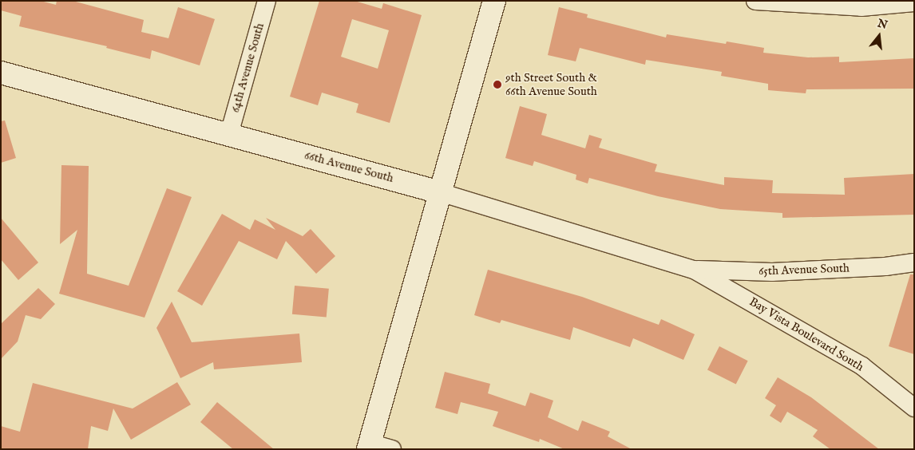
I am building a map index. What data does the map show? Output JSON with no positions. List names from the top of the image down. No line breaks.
{"streets":{"street":["64th Avenue South","66th Avenue South","65th Avenue South","Bay Vista Boulevard South"]},"crossings":[["64th Avenue South","66th Avenue South"],["66th Avenue South","65th Avenue South"],["66th Avenue South","Bay Vista Boulevard South"],["65th Avenue South","Bay Vista Boulevard South"]],"places":["9th Street South & 66th Avenue South"],"north":"top"}
